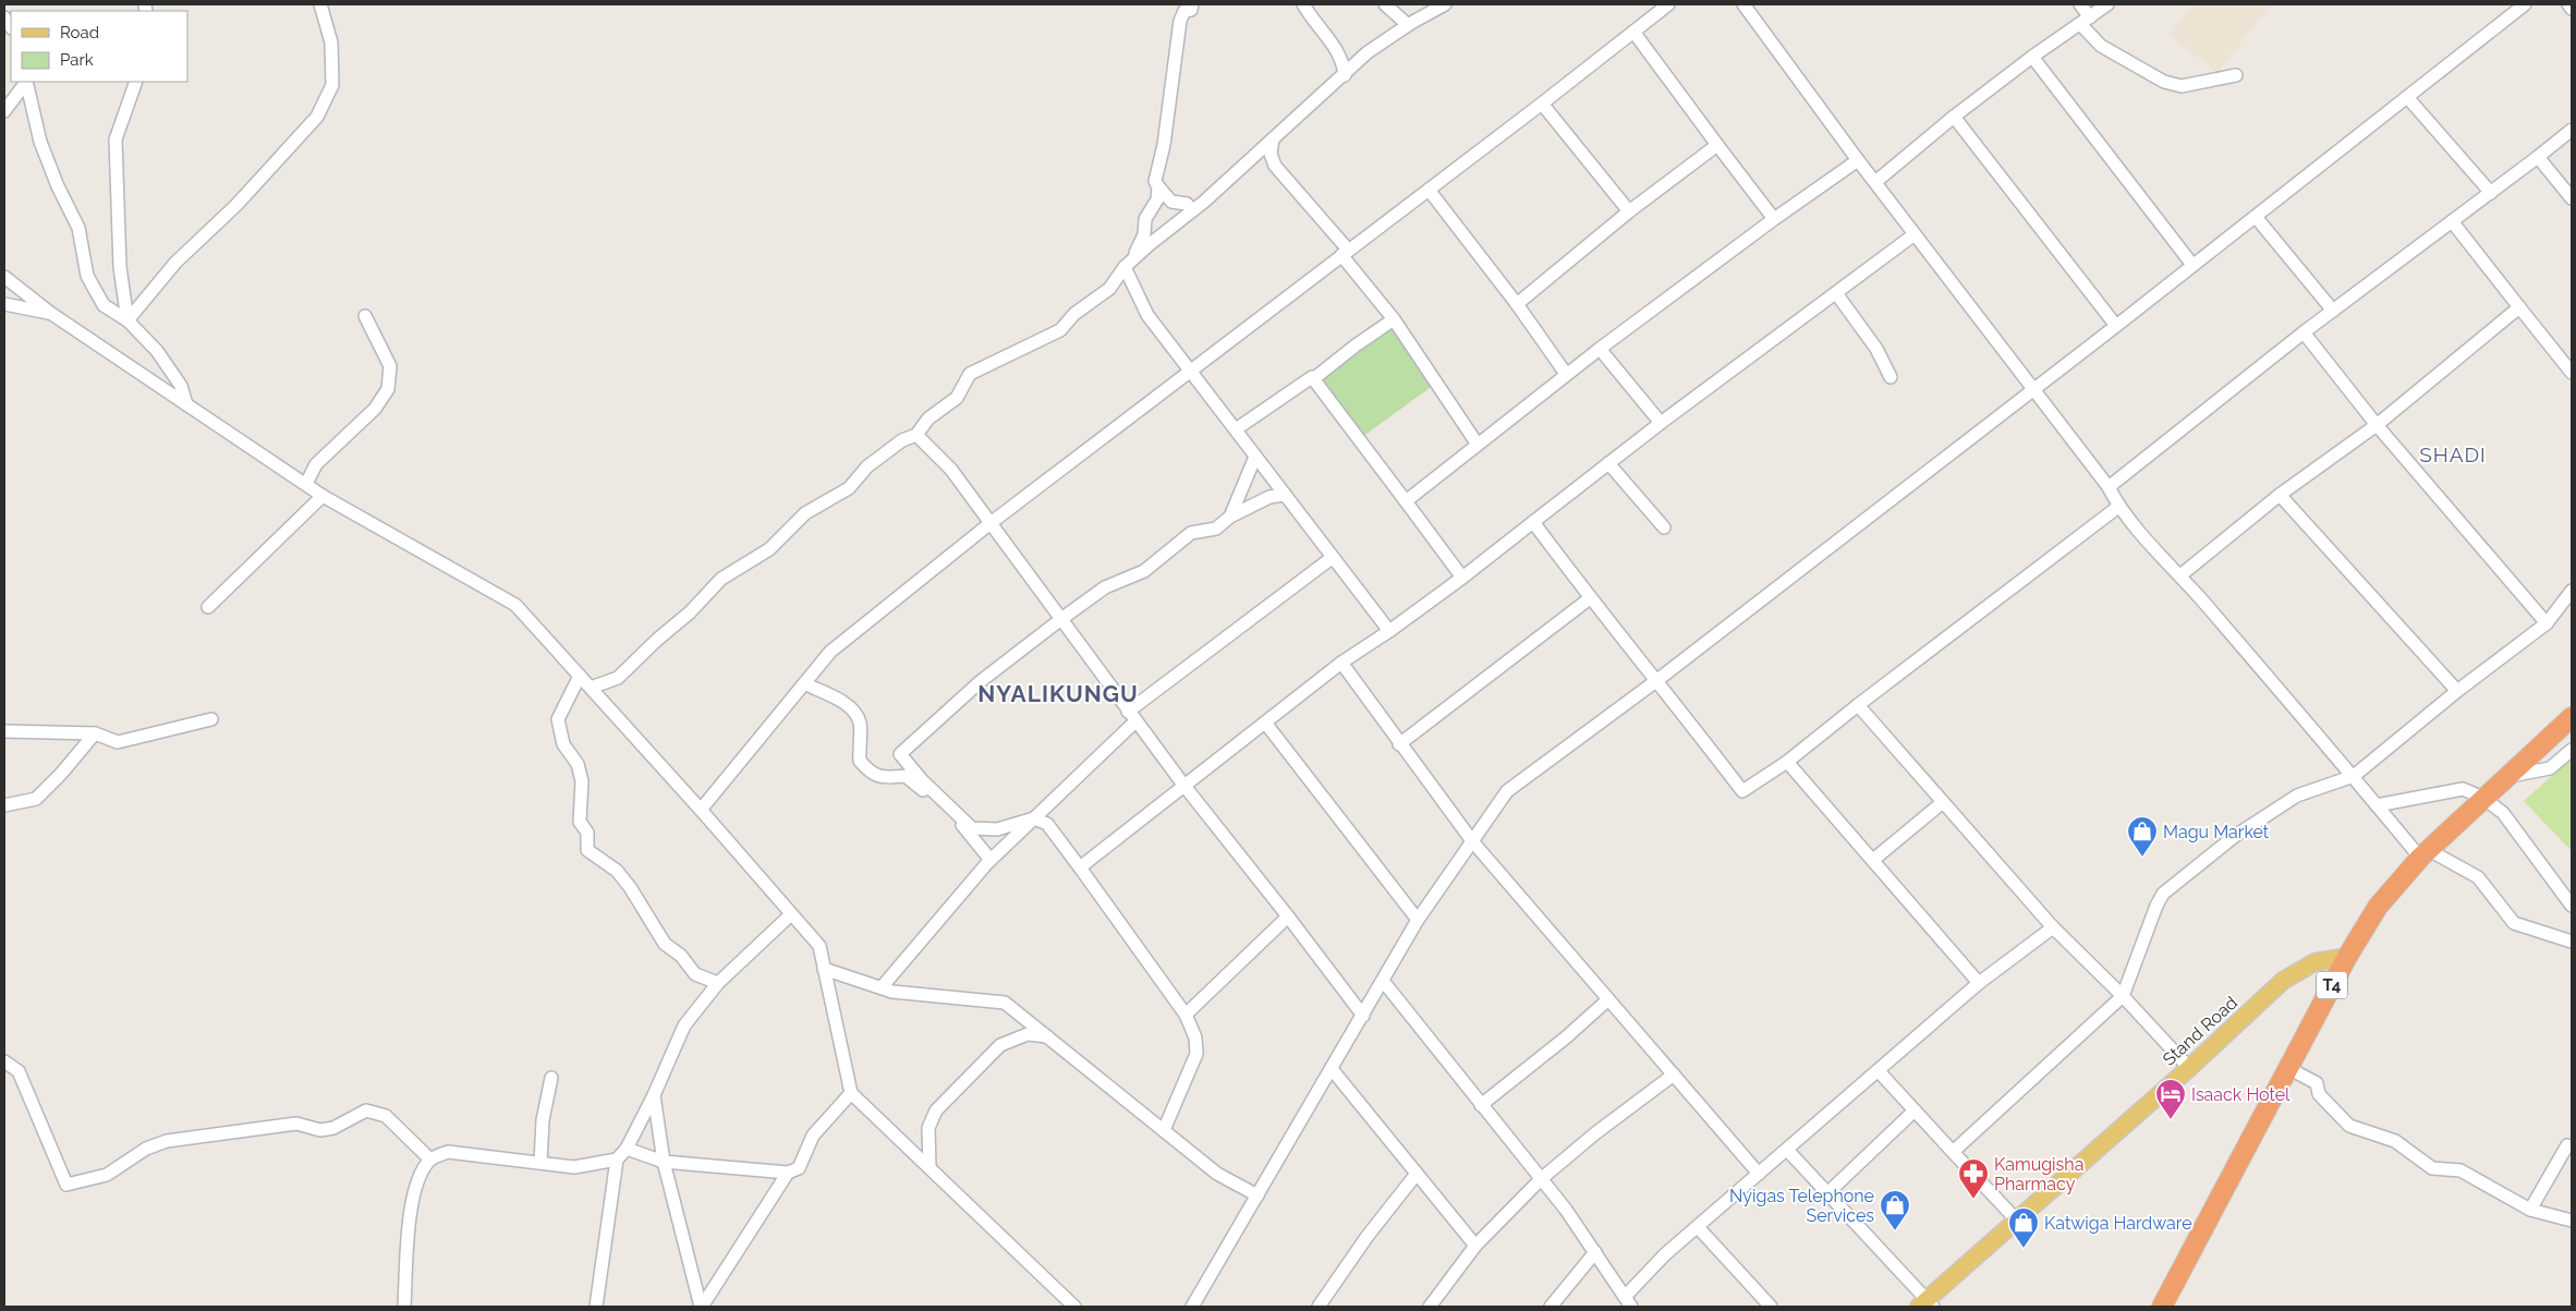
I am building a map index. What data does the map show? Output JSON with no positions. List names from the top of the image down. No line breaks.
{"streets":{"highway":["T4"],"main road":["Stand Road"]},"crossings":[["T4","Stand Road"]],"districts":["SHADI","NYALIKUNGU"],"places":{"shop":["Magu Market","Nyigas Telephone Services","Katwiga Hardware"],"hotel":["Isaack Hotel"],"pharmacy":["Kamugisha Pharmacy"]},"legend":["Road","Park"]}
